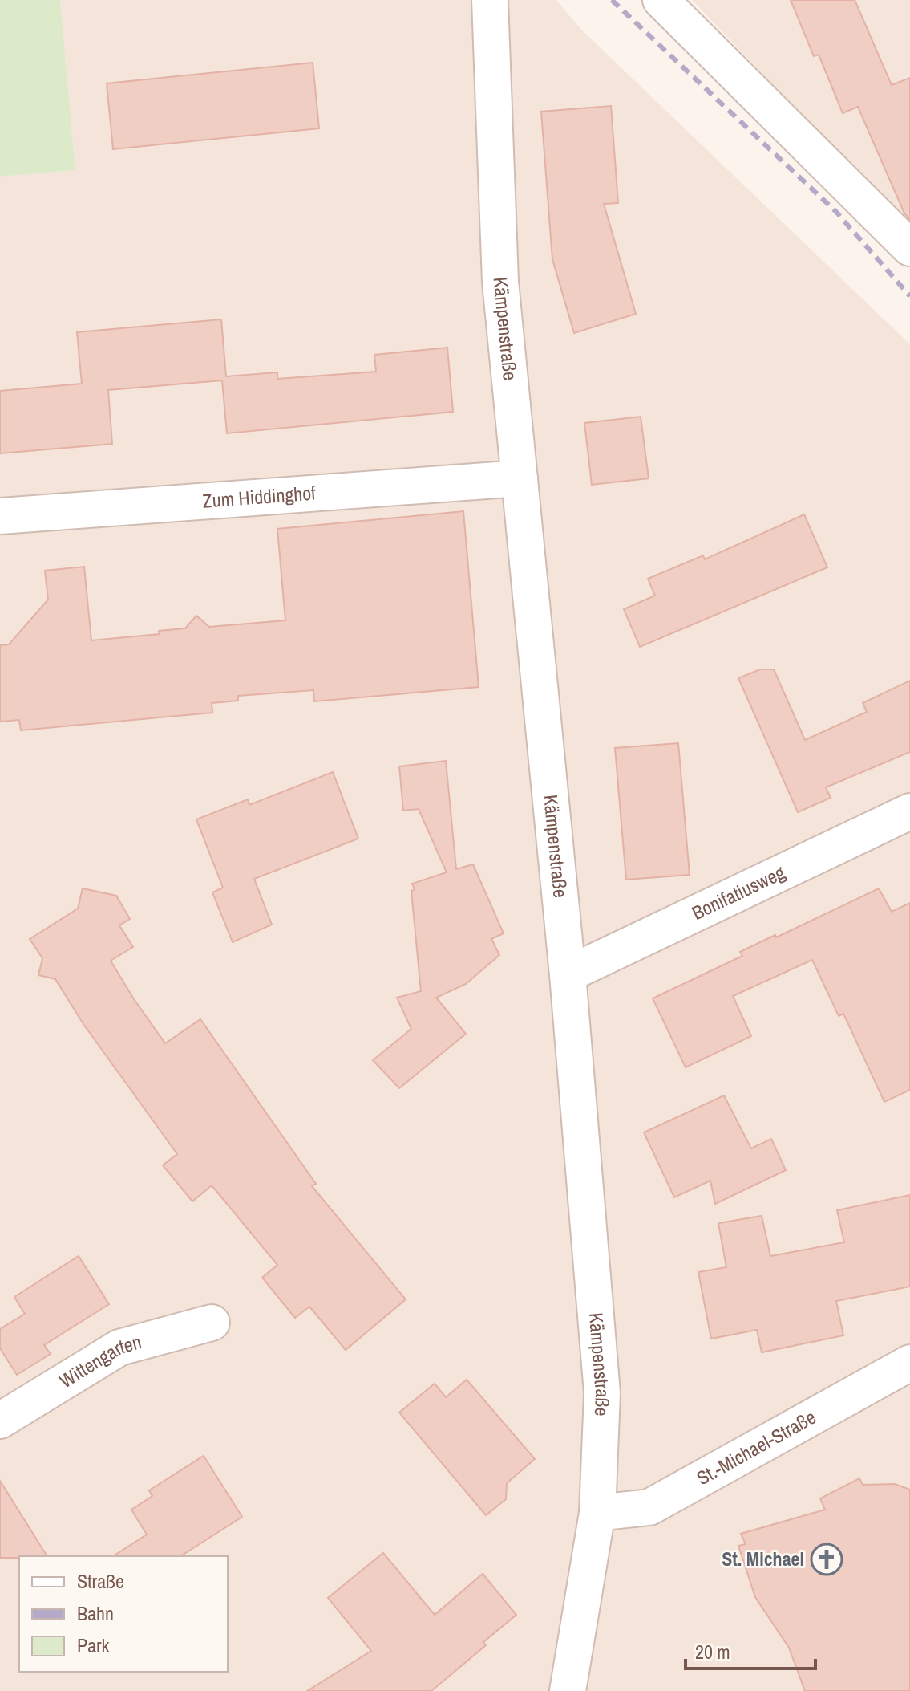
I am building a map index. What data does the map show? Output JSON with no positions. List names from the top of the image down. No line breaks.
{"streets":{"street":["Kämpenstraße","Zum Hiddinghof","Bonifatiusweg","Wittengarten","St.-Michael-Straße"]},"crossings":[["Kämpenstraße","Zum Hiddinghof"],["Kämpenstraße","Bonifatiusweg"],["Kämpenstraße","St.-Michael-Straße"]],"places":{"church":["St. Michael"]},"legend":["Straße","Bahn","Park"],"scale_bar":"20 m"}
